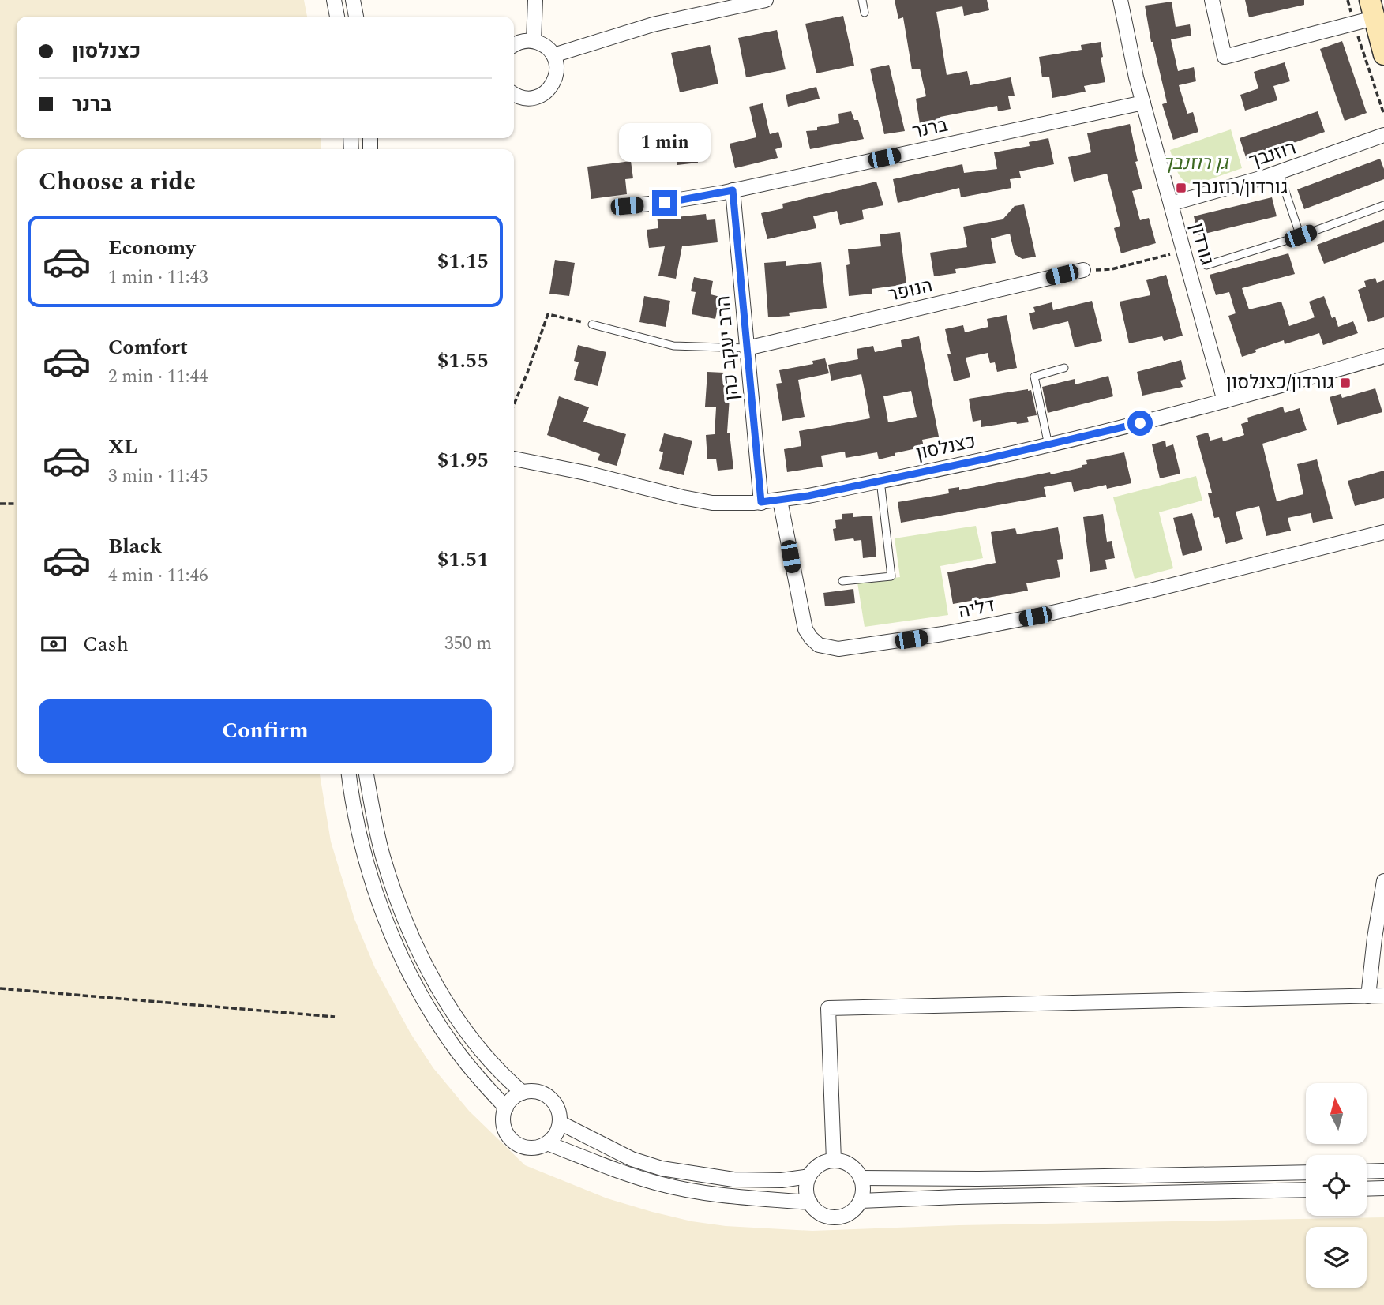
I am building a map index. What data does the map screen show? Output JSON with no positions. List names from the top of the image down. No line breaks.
{"streets":{"street":["ברנר","רוזנבך","גורדון","הנופר","הרב יעקב כהן","כצנלסון","דליה"]},"crossings":[["ברנר","גורדון"],["ברנר","הרב יעקב כהן"],["רוזנבך","גורדון"],["גורדון","כצנלסון"],["הנופר","הרב יעקב כהן"],["הרב יעקב כהן","כצנלסון"],["כצנלסון","דליה"]],"parks":["גן רוזנבך"],"places":{"transit":["גורדון/רוזנבך","גורדון/כצנלסון"]},"north":"top","page":{"banner":["כצנלסון","ברנר"],"bubble":"1 min","heading":"Choose a ride","list":[{"name":"Economy","note":"1 min · 11:43","value":"$1.15"},{"name":"Comfort","note":"2 min · 11:44","value":"$1.55"},{"name":"XL","note":"3 min · 11:45","value":"$1.95"},{"name":"Black","note":"4 min · 11:46","value":"$1.51"}],"pay":["Cash","350 m"],"buttons":"Confirm"}}
